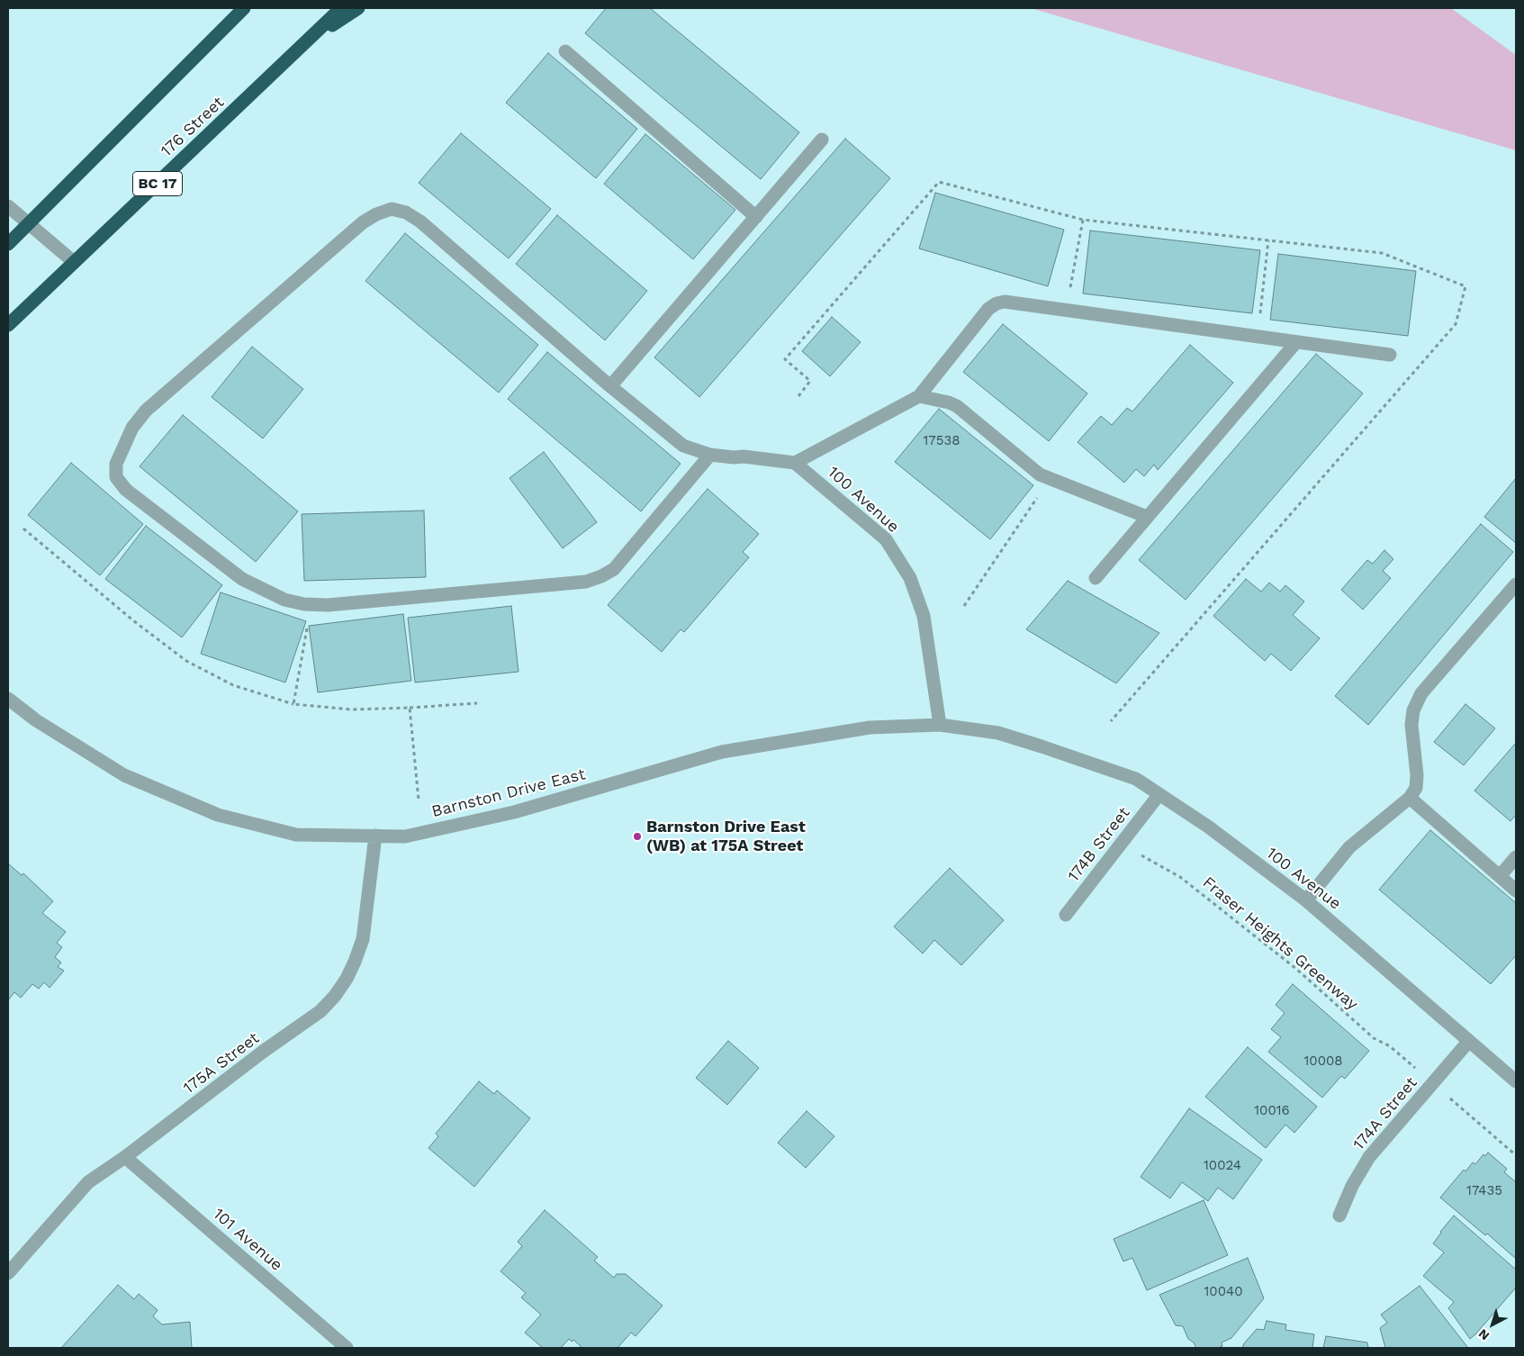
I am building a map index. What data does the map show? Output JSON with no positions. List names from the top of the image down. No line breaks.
{"streets":{"highway":["176 Street","BC 17"],"street":["100 Avenue","Barnston Drive East","174B Street","175A Street","174A Street","101 Avenue"],"path":["Fraser Heights Greenway"]},"crossings":[["100 Avenue","Barnston Drive East"],["100 Avenue","174B Street"],["100 Avenue","174A Street"],["Barnston Drive East","175A Street"],["174B Street","Fraser Heights Greenway"],["175A Street","101 Avenue"]],"places":["Barnston Drive East (WB) at 175A Street"],"house_numbers":["17538","10008","10016","10024","17435","10040"],"north":"bottom left"}
